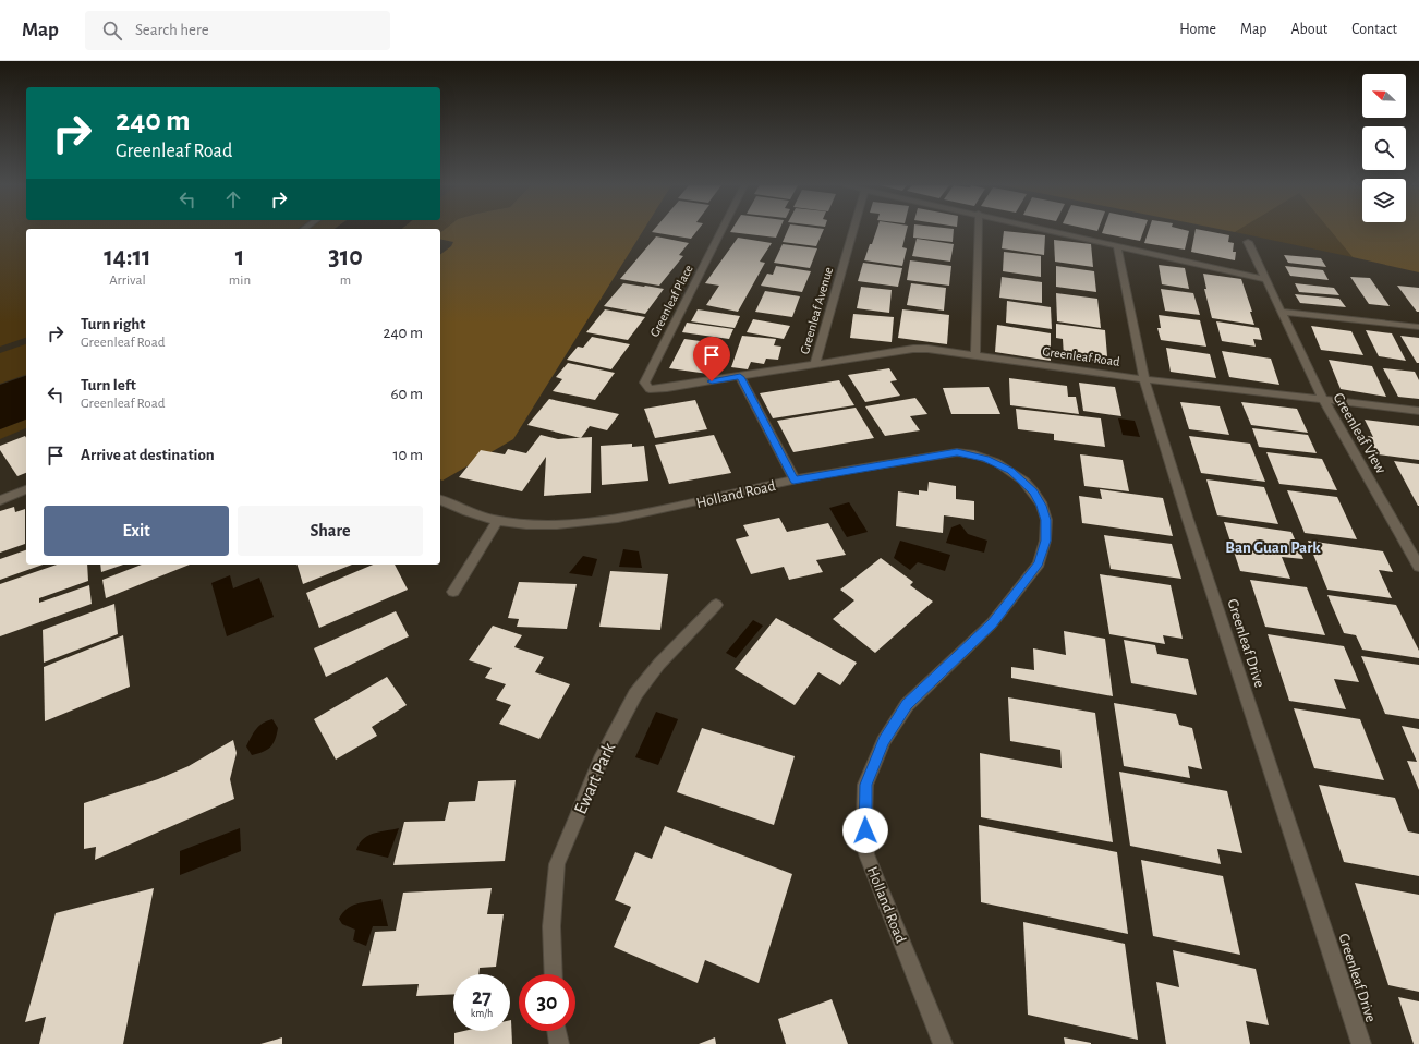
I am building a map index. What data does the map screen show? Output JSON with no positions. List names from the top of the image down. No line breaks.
{"streets":{"street":["Greenleaf Place","Greenleaf Avenue","Greenleaf Road","Greenleaf View","Holland Road","Greenleaf Drive","Ewart Park"]},"crossings":[["Greenleaf Place","Greenleaf Road"],["Greenleaf Avenue","Greenleaf Road"],["Greenleaf Road","Greenleaf View"],["Greenleaf Road","Greenleaf Drive"]],"districts":["Ban Guan Park"],"north":"top left","page":{"header":"Map","search":"Search here","nav":["Home","Map","About","Contact"],"turn":["240 m","Greenleaf Road"],"eta":["14:11","Arrival","1","min","310","m"],"list":[{"name":"Turn right","note":"Greenleaf Road","value":"240 m"},{"name":"Turn left","note":"Greenleaf Road","value":"60 m"},{"name":"Arrive at destination","value":"10 m"}],"buttons":["Exit","Share"],"speed":"27 km/h","limit":"30"}}
